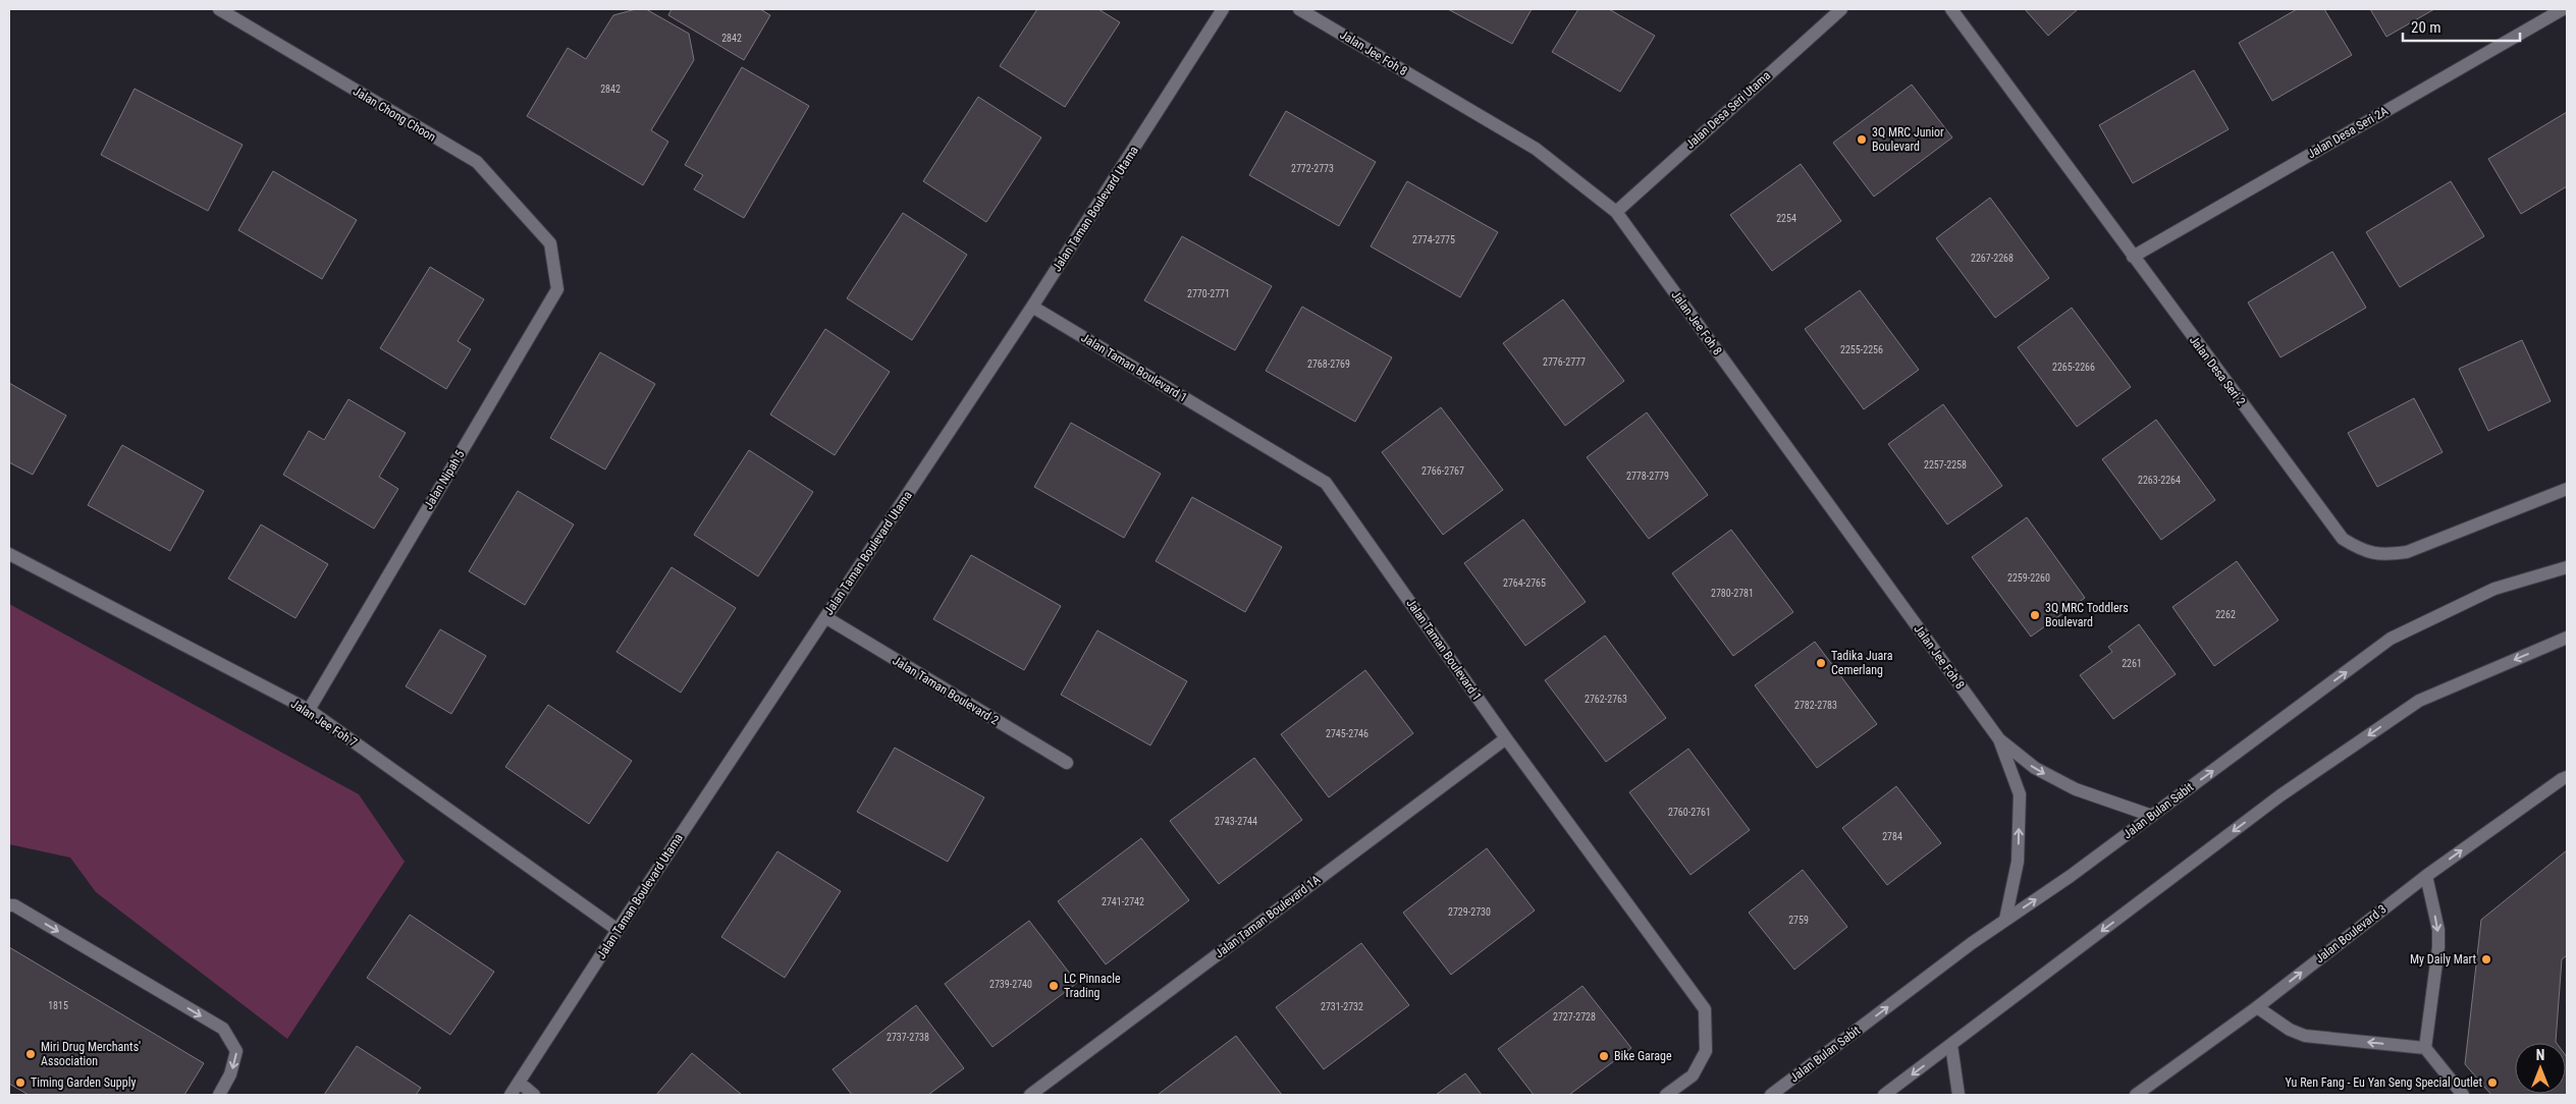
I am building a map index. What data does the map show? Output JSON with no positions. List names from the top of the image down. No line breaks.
{"streets":{"street":["Jalan Jee Foh 8","Jalan Desa Seri Utama","Jalan Chong Choon","Jalan Desa Seri 2A","Jalan Taman Boulevard Utama","Jalan Taman Boulevard 1","Jalan Desa Seri 2","Jalan Nipah 5","Jalan Taman Boulevard 2","Jalan Jee Foh 7","Jalan Bulan Sabit","Jalan Taman Boulevard 1A","Jalan Boulevard 3"]},"crossings":[["Jalan Jee Foh 8","Jalan Desa Seri Utama"],["Jalan Jee Foh 8","Jalan Bulan Sabit"],["Jalan Chong Choon","Jalan Nipah 5"],["Jalan Desa Seri 2A","Jalan Desa Seri 2"],["Jalan Taman Boulevard Utama","Jalan Taman Boulevard 1"],["Jalan Taman Boulevard Utama","Jalan Taman Boulevard 2"],["Jalan Taman Boulevard Utama","Jalan Jee Foh 7"],["Jalan Taman Boulevard 1","Jalan Taman Boulevard 1A"],["Jalan Nipah 5","Jalan Jee Foh 7"]],"one_way":["Jalan Boulevard 3"],"places":["3Q MRC Junior Boulevard","3Q MRC Toddlers Boulevard","Tadika Juara Cemerlang","My Daily Mart","LC Pinnacle Trading","Miri Drug Merchants' Association","Bike Garage","Timing Garden Supply","Yu Ren Fang - Eu Yan Seng Special Outlet"],"house_numbers":["2842","2842","2772-2773","2254","2774-2775","2267-2268","2770-2771","2255-2256","2776-2777","2768-2769","2265-2266","2257-2258","2766-2767","2778-2779","2263-2264","2259-2260","2764-2765","2780-2781","2262","2261","2762-2763","2782-2783","2745-2746","2760-2761","2743-2744","2784","2741-2742","2729-2730","2759","2739-2740","1815","2731-2732","2727-2728","2737-2738"],"scale_bar":"20 m","north":"top"}
